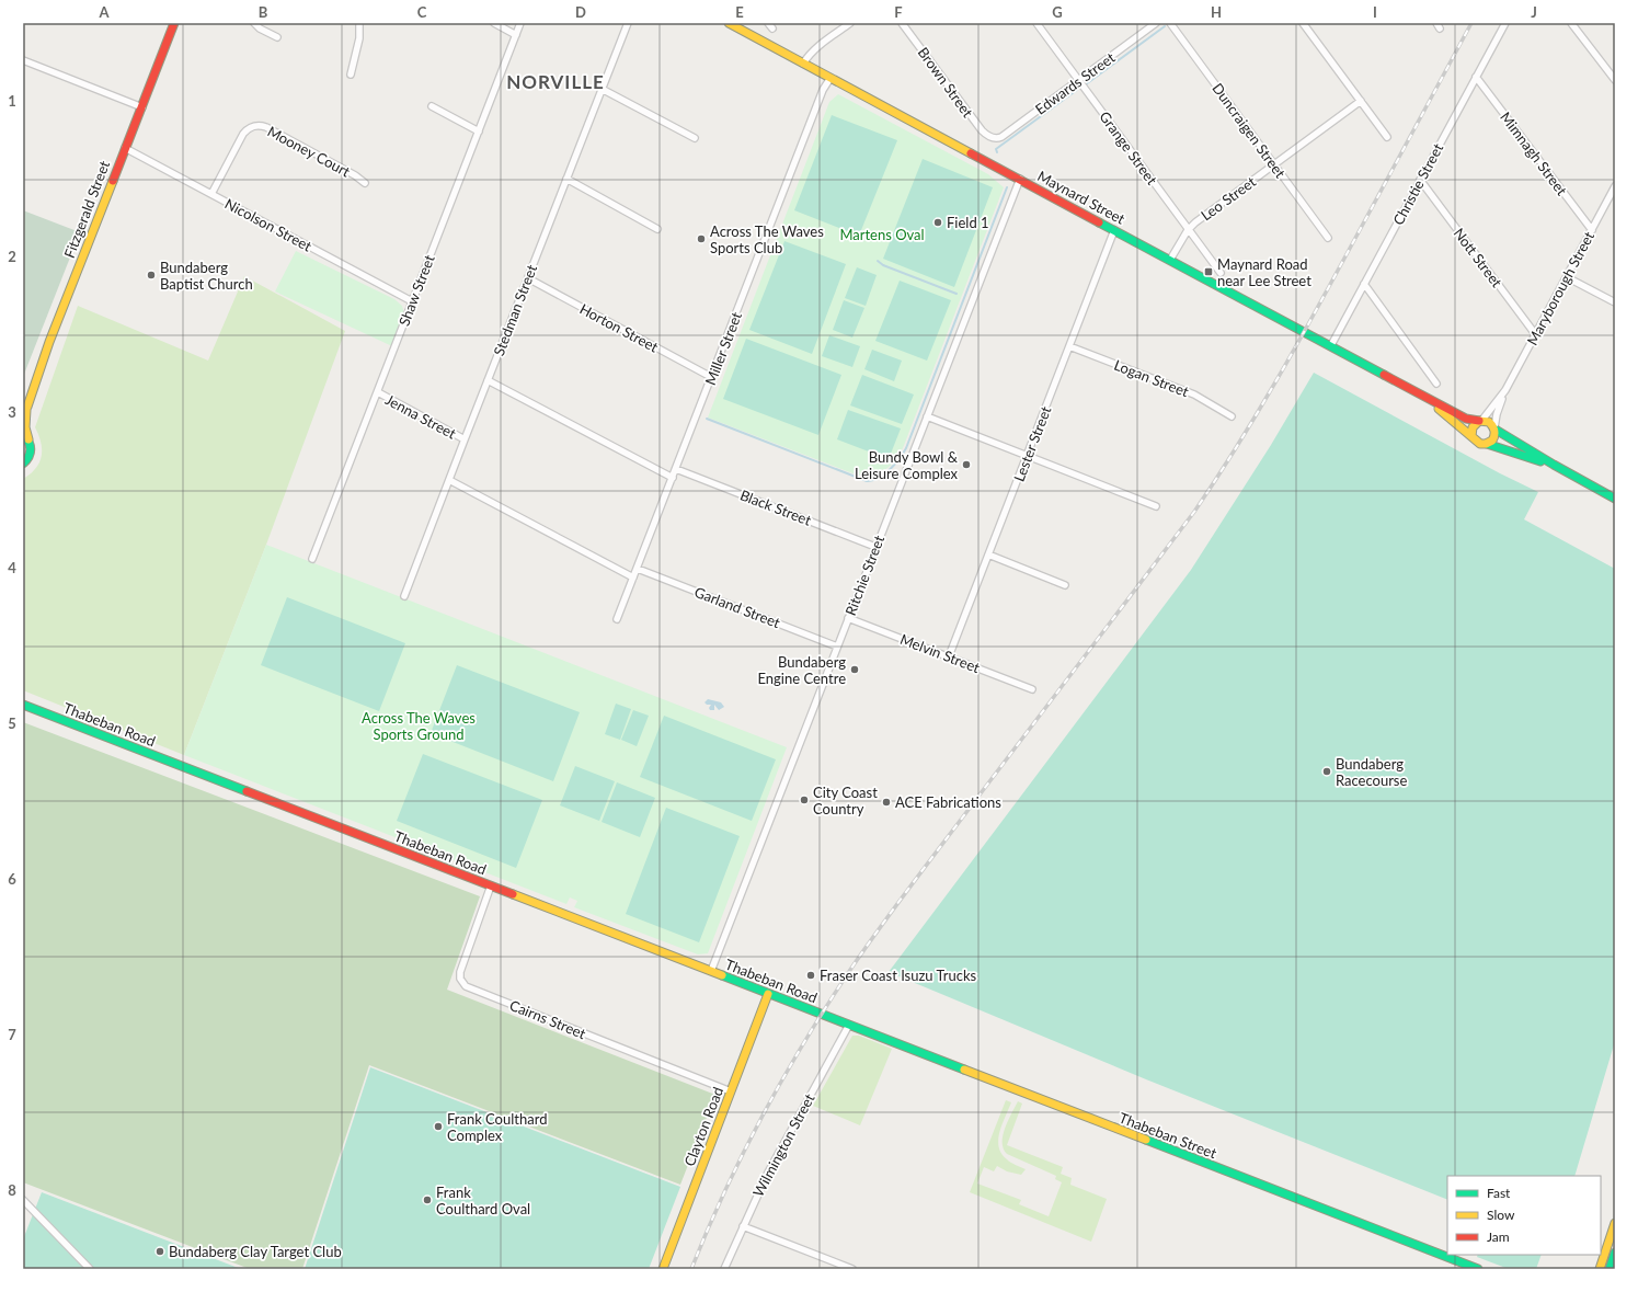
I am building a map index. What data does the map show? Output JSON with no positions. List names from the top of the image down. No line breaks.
{"streets":{"street":["Brown Street","Edwards Street","Duncraigen Street","Grange Street","Mooney Court","Mimnagh Street","Christie Street","Maynard Street","Leo Street","Fitzgerald Street","Nicolson Street","Nott Street","Maryborough Street","Shaw Street","Stedman Street","Horton Street","Miller Street","Logan Street","Jenna Street","Lester Street","Black Street","Ritchie Street","Garland Street","Melvin Street","Thabeban Road","Cairns Street","Clayton Road","Thabeban Street","Wilmington Street"]},"crossings":[["Brown Street","Edwards Street"],["Edwards Street","Grange Street"],["Duncraigen Street","Leo Street"],["Grange Street","Leo Street"],["Mooney Court","Nicolson Street"],["Mimnagh Street","Christie Street"],["Mimnagh Street","Maryborough Street"],["Christie Street","Maynard Street"],["Christie Street","Nott Street"],["Maynard Street","Leo Street"],["Maynard Street","Maryborough Street"],["Maynard Street","Miller Street"],["Maynard Street","Lester Street"],["Maynard Street","Ritchie Street"],["Fitzgerald Street","Nicolson Street"],["Nicolson Street","Shaw Street"],["Nott Street","Maryborough Street"],["Shaw Street","Jenna Street"],["Stedman Street","Horton Street"],["Stedman Street","Jenna Street"],["Horton Street","Miller Street"],["Miller Street","Black Street"],["Miller Street","Garland Street"],["Logan Street","Lester Street"],["Lester Street","Melvin Street"],["Black Street","Ritchie Street"],["Ritchie Street","Garland Street"],["Ritchie Street","Melvin Street"],["Ritchie Street","Thabeban Road"],["Thabeban Road","Cairns Street"],["Thabeban Road","Clayton Road"],["Thabeban Road","Thabeban Street"],["Thabeban Road","Wilmington Street"],["Cairns Street","Clayton Road"],["Thabeban Street","Wilmington Street"]],"districts":["NORVILLE"],"parks":["Martens Oval","Across The Waves Sports Ground"],"places":{"other":["Field 1","Across The Waves Sports Club","Bundaberg Baptist Church","Bundy Bowl & Leisure Complex","Bundaberg Engine Centre","Bundaberg Racecourse","City Coast Country","ACE Fabrications","Fraser Coast Isuzu Trucks","Frank Coulthard Complex","Frank Coulthard Oval","Bundaberg Clay Target Club"],"transit":["Maynard Road near Lee Street"]},"legend":["Fast","Slow","Jam"],"grid":{"columns":["A","B","C","D","E","F","G","H","I","J"],"rows":["1","2","3","4","5","6","7","8"]}}
